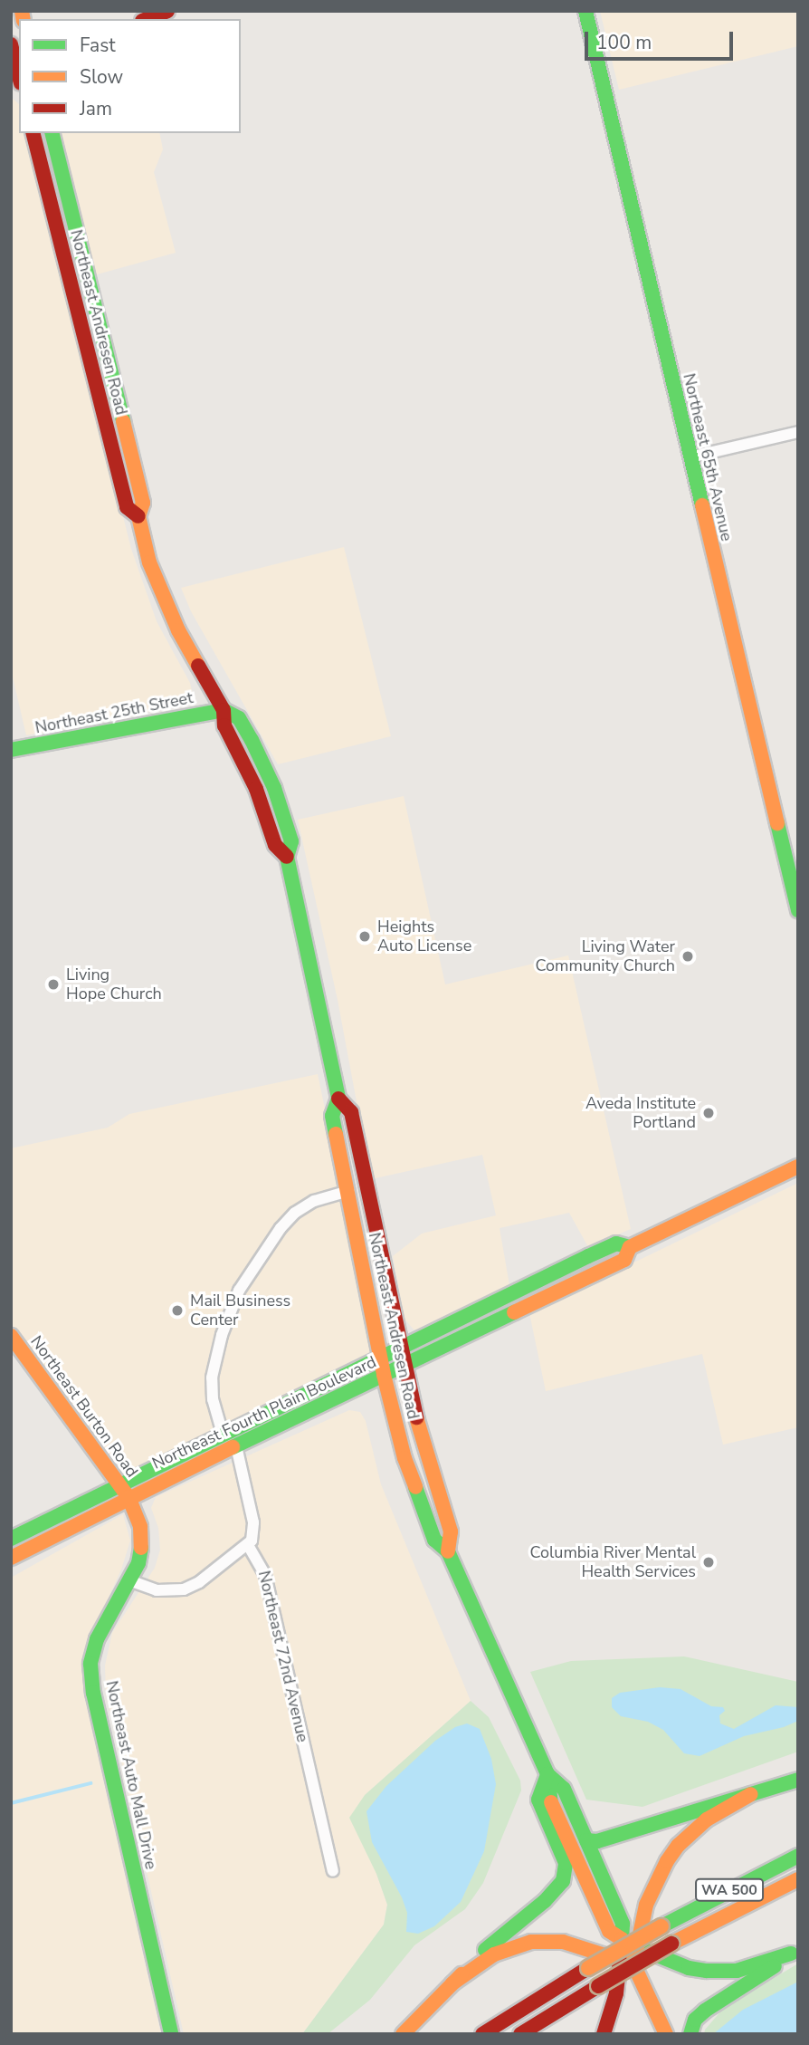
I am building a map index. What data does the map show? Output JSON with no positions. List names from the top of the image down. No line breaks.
{"streets":{"main road":["Northeast Andresen Road","Northeast 65th Avenue","Northeast 25th Street","Northeast Burton Road","Northeast Fourth Plain Boulevard","Northeast Auto Mall Drive","WA 500"],"street":["Northeast 72nd Avenue"]},"crossings":[["Northeast Andresen Road","Northeast 25th Street"],["Northeast Andresen Road","Northeast Fourth Plain Boulevard"],["Northeast Burton Road","Northeast Fourth Plain Boulevard"],["Northeast Burton Road","Northeast Auto Mall Drive"],["Northeast Fourth Plain Boulevard","Northeast Auto Mall Drive"]],"places":["Heights Auto License","Living Water Community Church","Living Hope Church","Aveda Institute Portland","Mail Business Center","Columbia River Mental Health Services"],"legend":["Fast","Slow","Jam"],"scale_bar":"100 m"}
